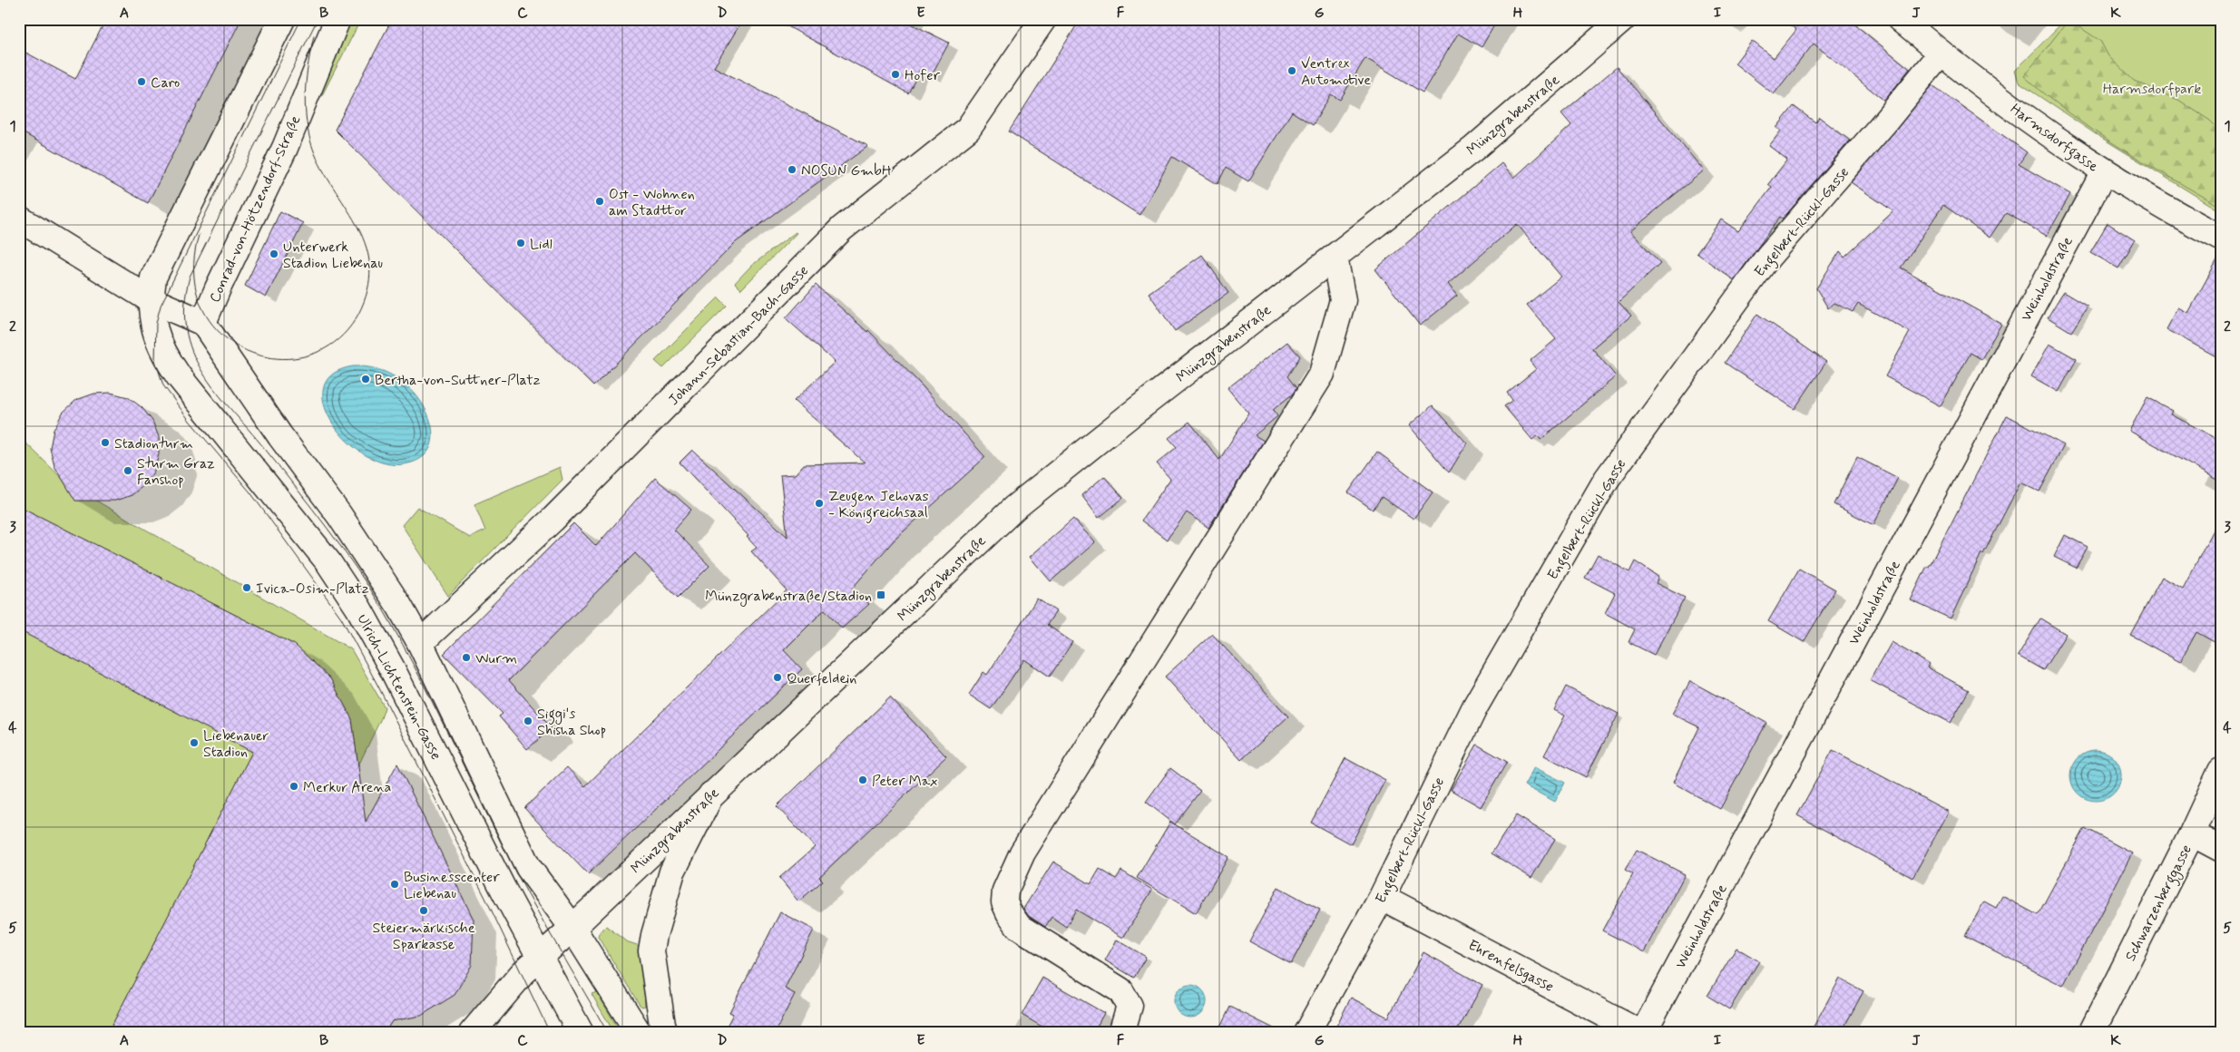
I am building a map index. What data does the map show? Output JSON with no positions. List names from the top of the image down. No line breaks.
{"streets":{"street":["Münzgrabenstraße","Harmsdorfgasse","Conrad-von-Hötzendorf-Straße","Engelbert-Rückl-Gasse","Weinholdstraße","Johann-Sebastian-Bach-Gasse","Ulrich-Lichtenstein-Gasse","Schwarzenberggasse","Ehrenfelsgasse"]},"crossings":[["Münzgrabenstraße","Ulrich-Lichtenstein-Gasse"],["Harmsdorfgasse","Engelbert-Rückl-Gasse"],["Harmsdorfgasse","Weinholdstraße"],["Engelbert-Rückl-Gasse","Ehrenfelsgasse"],["Weinholdstraße","Ehrenfelsgasse"]],"parks":["Harmsdorfpark"],"places":{"other":["Ventrex Automotive","Hofer","Caro","NOSUN GmbH","Ost - Wohnen am Stadttor","Lidl","Unterwerk Stadion Liebenau","Bertha-von-Suttner-Platz","Stadionturm","Sturm Graz Fanshop","Zeugen Jehovas - Königreichsaal","Ivica-Osim-Platz","Wurm","Querfeldein","Siggi's Shisha Shop","Liebenauer Stadion","Peter Max","Merkur Arena","Businesscenter Liebenau","Steiermärkische Sparkasse"],"transit":["Münzgrabenstraße/Stadion"]},"grid":{"columns":["A","B","C","D","E","F","G","H","I","J","K"],"rows":["1","2","3","4","5"]}}
